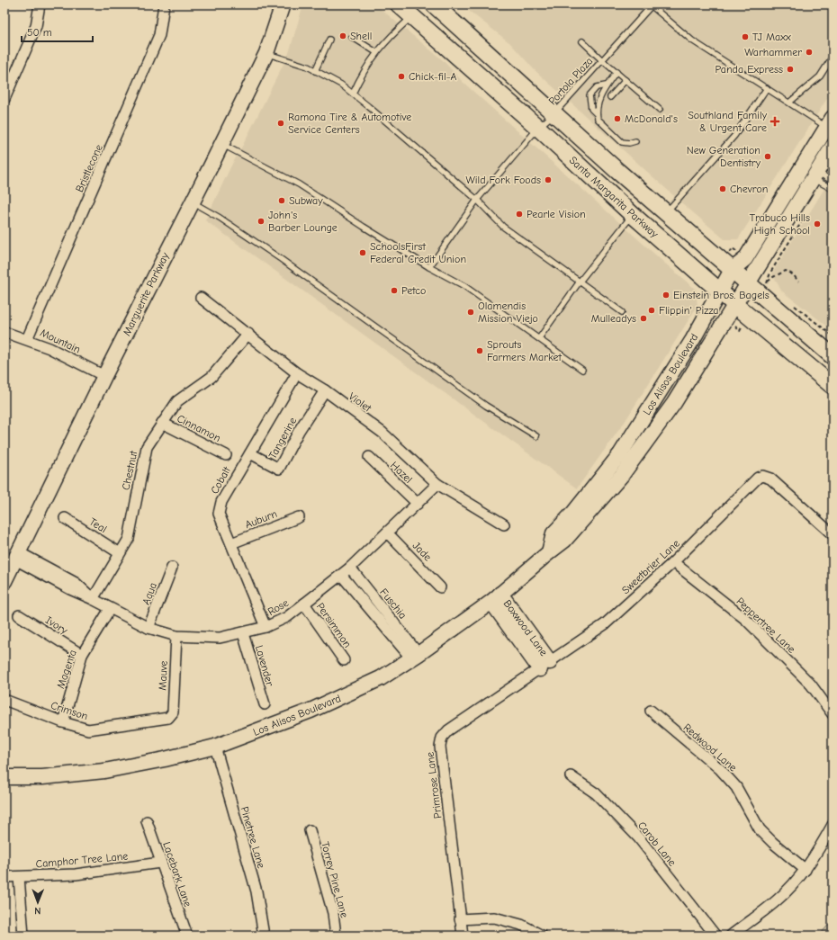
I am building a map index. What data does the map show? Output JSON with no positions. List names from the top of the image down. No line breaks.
{"streets":{"main road":["Santa Margarita Parkway","Marguerite Parkway","Los Alisos Boulevard","Boxwood Lane"],"street":["Bristlecone","Mountain","Violet","Cinnamon","Tangerine","Chestnut","Hazel","Cobalt","Auburn","Teal","Jade","Sweetbrier Lane","Aqua","Fuschia","Rose","Ivory","Persimmon","Peppertree Lane","Lavender","Magenta","Mauve","Crimson","Redwood Lane","Primrose Lane","Pinetree Lane","Carob Lane","Camphor Tree Lane","Lacebark Lane","Torrey Pine Lane"],"lane":["Portola Plaza"]},"crossings":[["Portola Plaza","Santa Margarita Parkway"],["Bristlecone","Mountain"],["Santa Margarita Parkway","Los Alisos Boulevard"],["Marguerite Parkway","Mountain"],["Marguerite Parkway","Rose"],["Los Alisos Boulevard","Fuschia"],["Los Alisos Boulevard","Boxwood Lane"],["Los Alisos Boulevard","Pinetree Lane"],["Violet","Tangerine"],["Violet","Chestnut"],["Violet","Cobalt"],["Violet","Rose"],["Cinnamon","Chestnut"],["Tangerine","Cobalt"],["Chestnut","Teal"],["Chestnut","Rose"],["Hazel","Rose"],["Cobalt","Auburn"],["Cobalt","Rose"],["Jade","Rose"],["Sweetbrier Lane","Peppertree Lane"],["Sweetbrier Lane","Boxwood Lane"],["Sweetbrier Lane","Primrose Lane"],["Aqua","Rose"],["Fuschia","Rose"],["Rose","Persimmon"],["Rose","Lavender"],["Rose","Magenta"],["Rose","Mauve"],["Ivory","Magenta"],["Boxwood Lane","Primrose Lane"],["Magenta","Crimson"],["Mauve","Crimson"],["Camphor Tree Lane","Lacebark Lane"]],"places":{"other":["Shell","TJ Maxx","Warhammer","Panda Express","Chick-fil-A","McDonald's","Ramona Tire & Automotive Service Centers","New Generation Dentistry","Wild Fork Foods","Chevron","Subway","Pearle Vision","John's Barber Lounge","Trabuco Hills High School","SchoolsFirst Federal Credit Union","Petco","Einstein Bros. Bagels","Flippin' Pizza","Olamendis Mission Viejo","Mulleadys","Sprouts Farmers Market"],"health":["Southland Family & Urgent Care"]},"scale_bar":"50 m","north":"bottom"}
